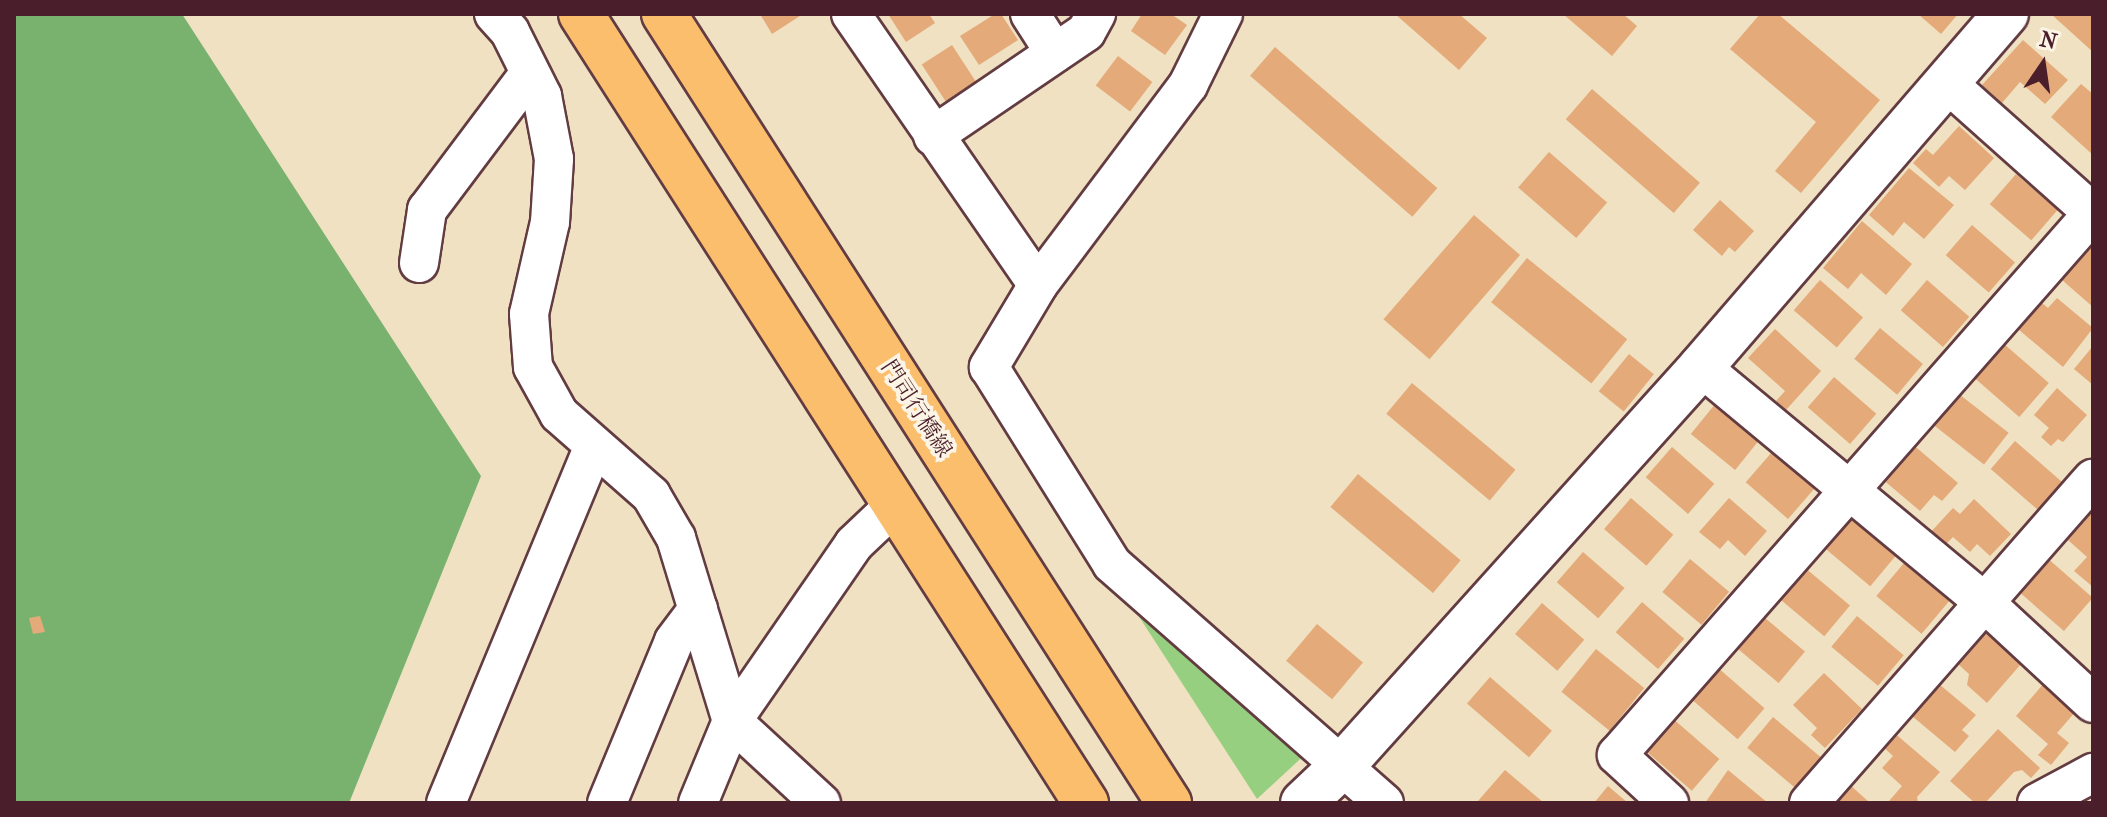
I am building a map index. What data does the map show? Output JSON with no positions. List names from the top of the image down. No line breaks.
{"streets":{"main road":["門司行橋線"]},"north":"top"}
